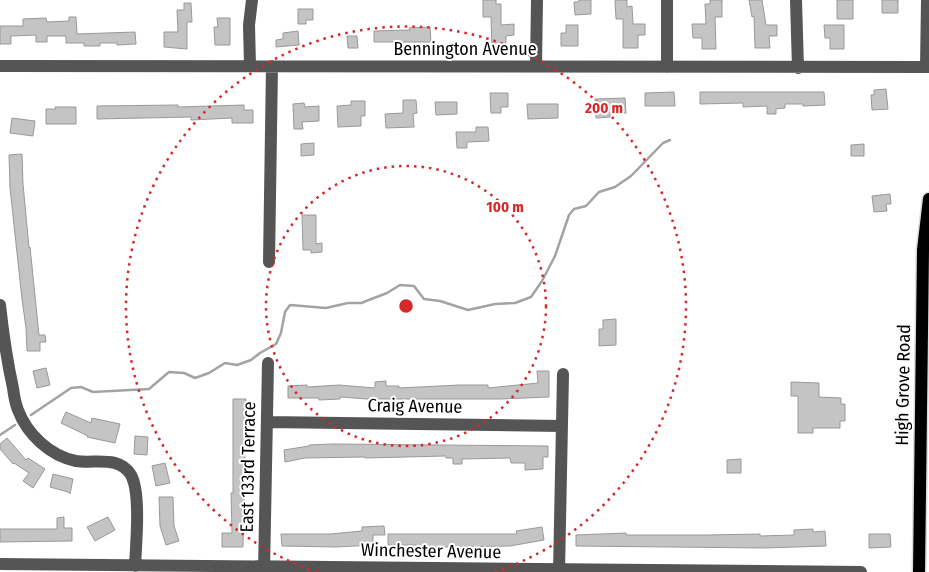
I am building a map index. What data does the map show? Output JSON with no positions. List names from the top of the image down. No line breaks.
{"streets":{"main road":["High Grove Road"],"street":["Bennington Avenue","Craig Avenue","East 133rd Terrace","Winchester Avenue"]},"crossings":[["Craig Avenue","East 133rd Terrace"],["East 133rd Terrace","Winchester Avenue"]],"rings":["200 m","100 m"]}
